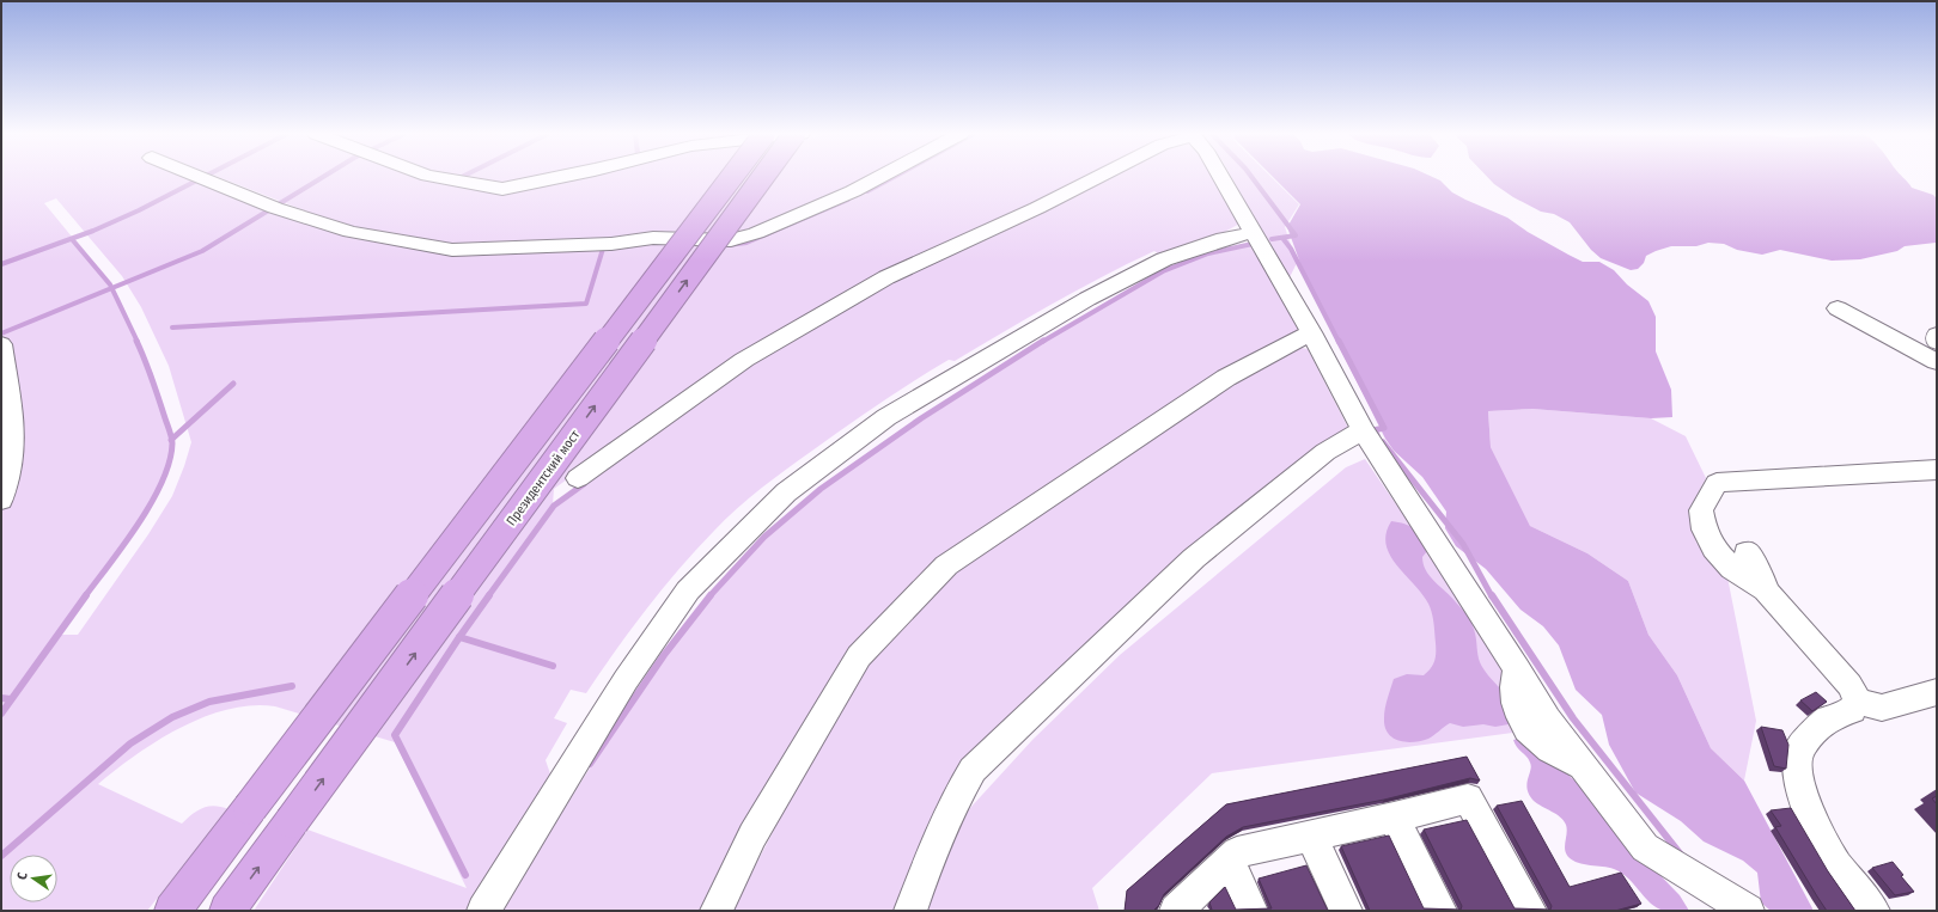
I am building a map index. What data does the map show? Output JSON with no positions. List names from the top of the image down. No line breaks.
{"streets":{"highway":["Президентский мост"]},"north":"left"}
